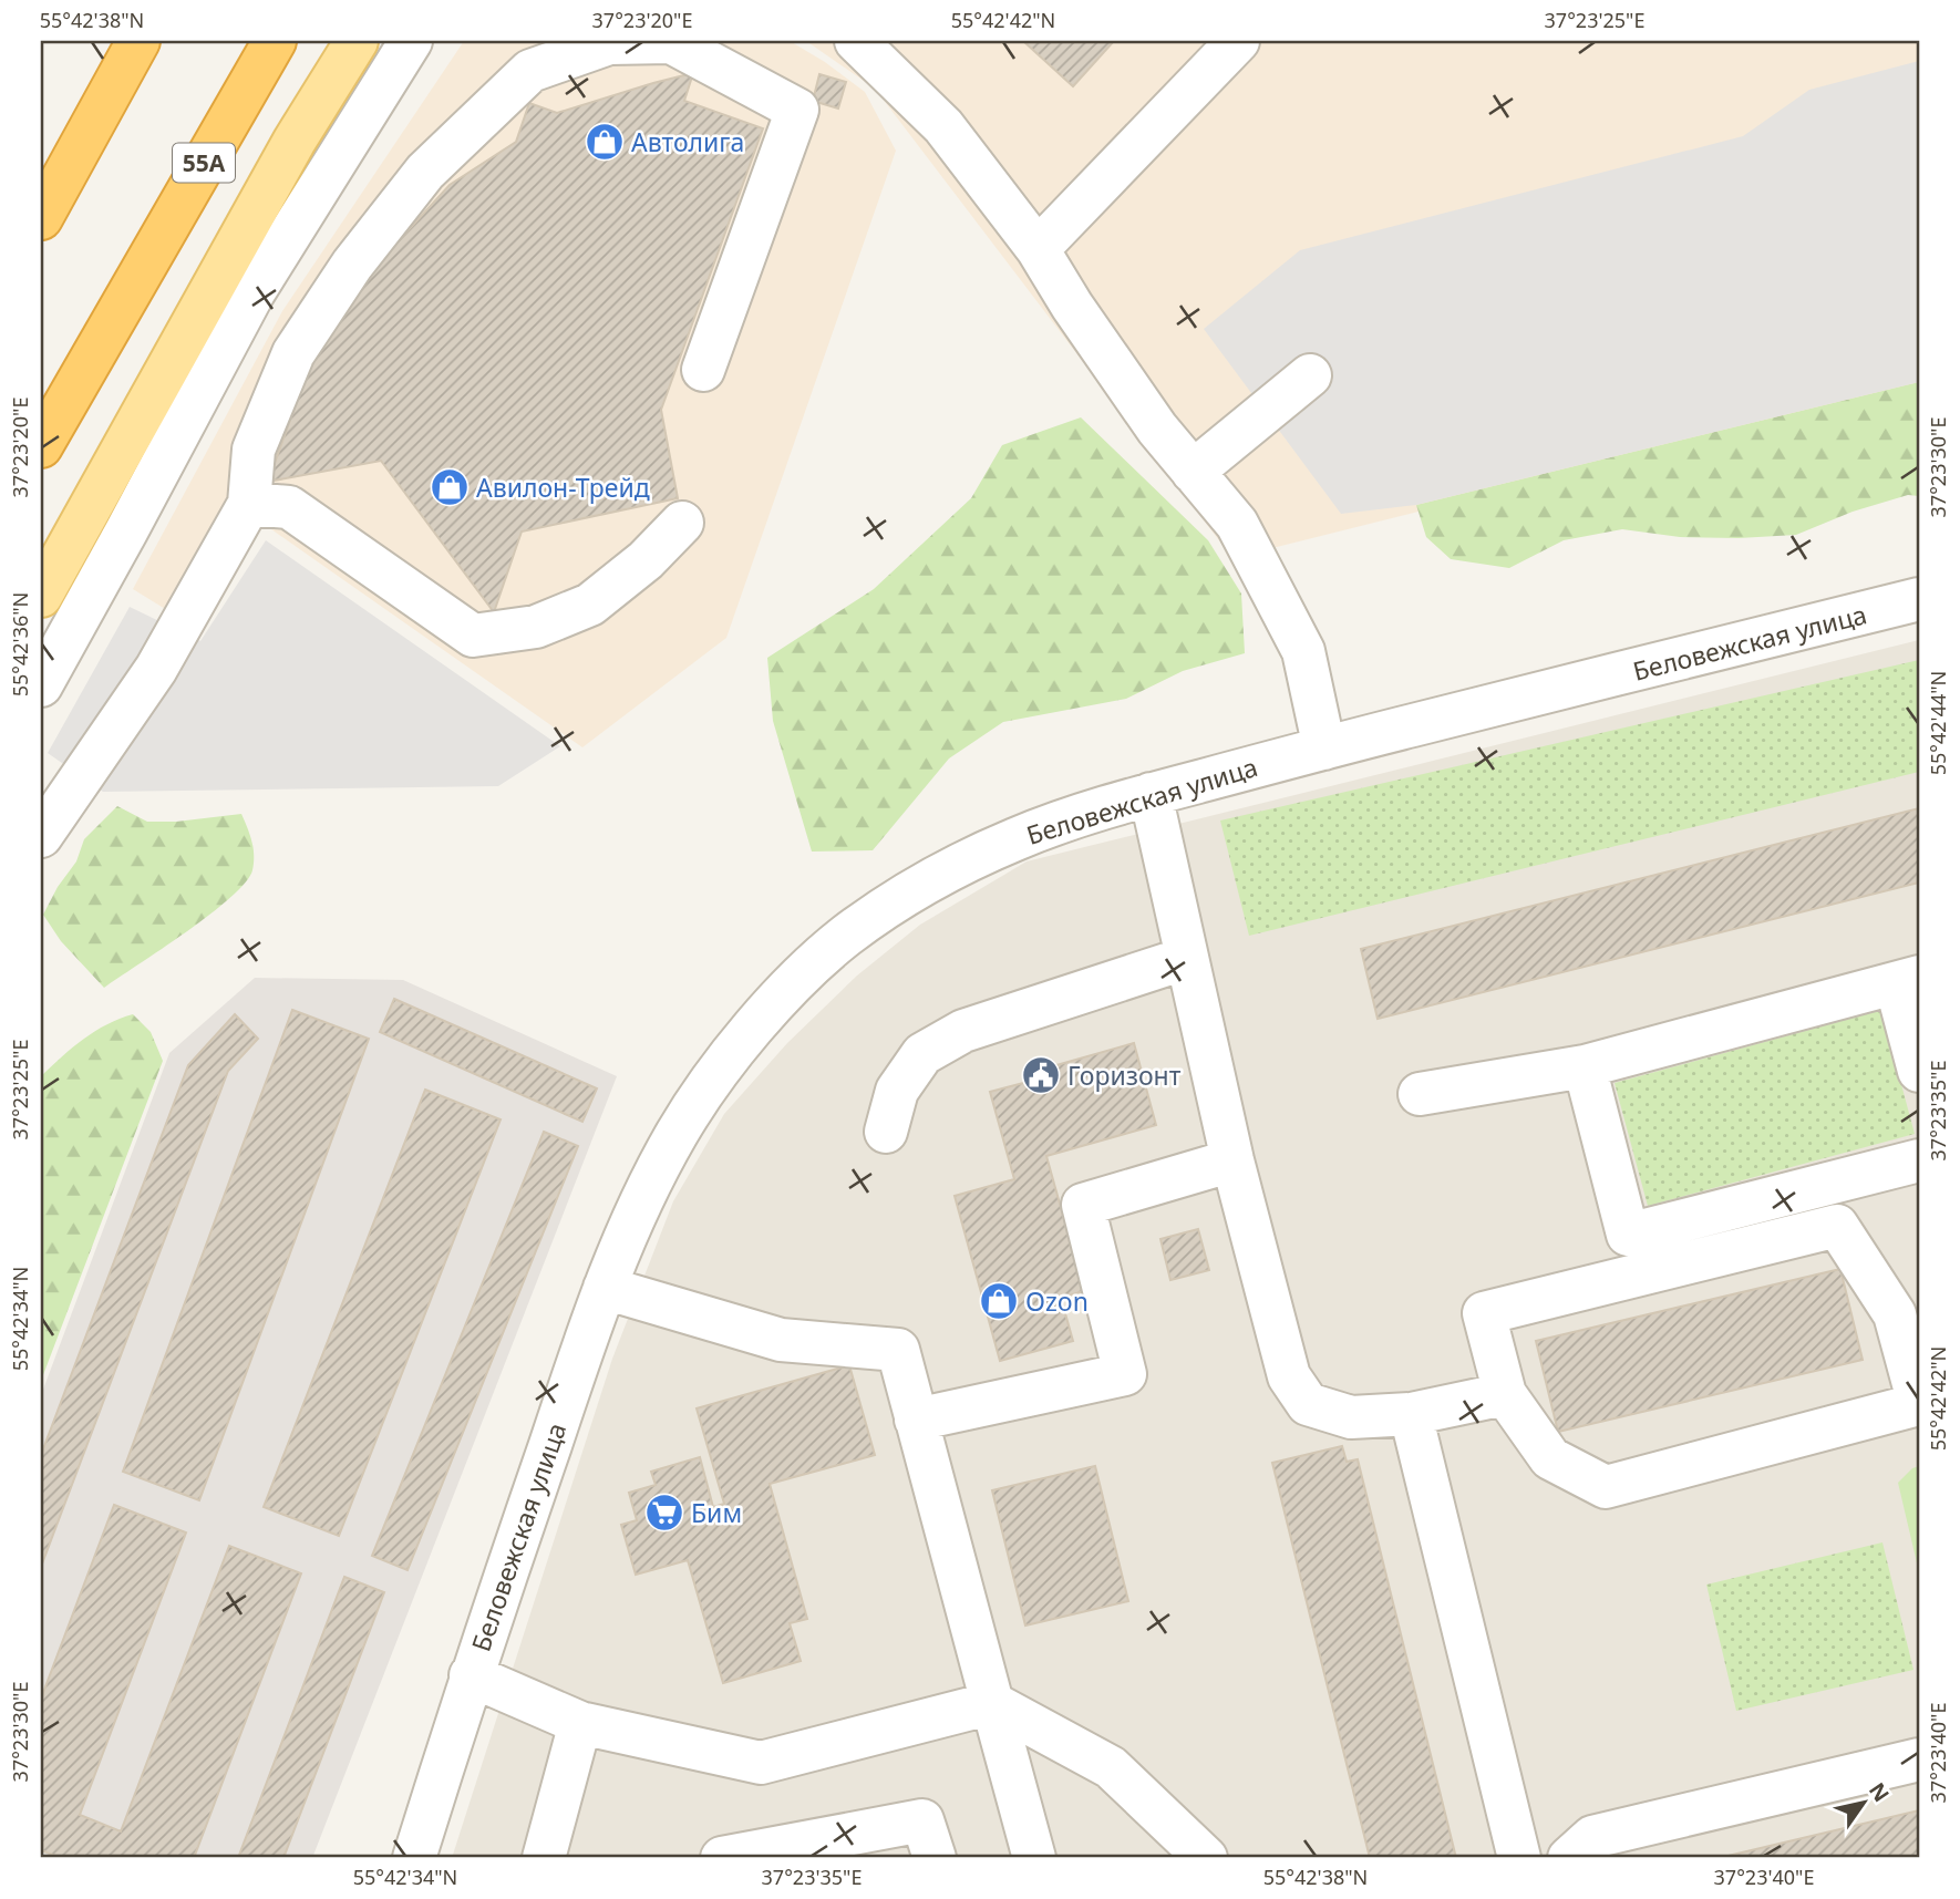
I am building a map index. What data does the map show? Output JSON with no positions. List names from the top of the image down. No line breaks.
{"streets":{"highway":["55А"],"street":["Беловежская улица"]},"places":{"shop":["Автолига","Авилон-Трейд","Ozon"],"public building":["Горизонт"],"supermarket":["Бим"]},"north":"top right","coordinates":["55°42'38\"N","37°23'20\"E","55°42'42\"N","37°23'25\"E","37°23'30\"E","55°42'36\"N","55°42'44\"N","37°23'35\"E","55°42'34\"N","37°23'40\"E"]}
